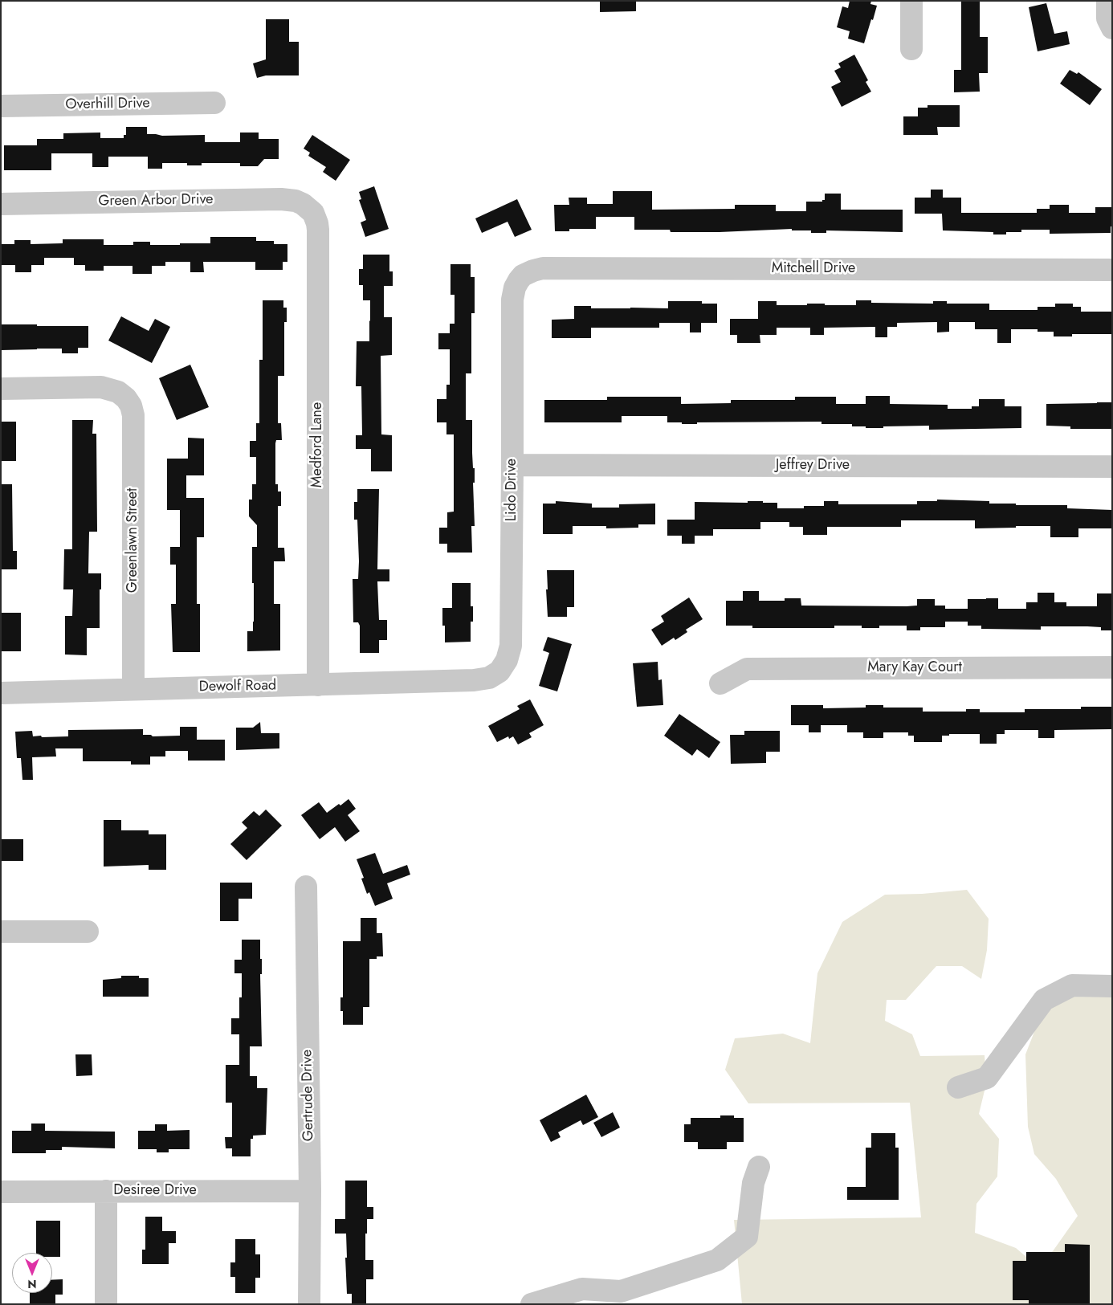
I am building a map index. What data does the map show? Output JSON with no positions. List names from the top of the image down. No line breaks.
{"streets":{"street":["Overhill Drive","Green Arbor Drive","Mitchell Drive","Medford Lane","Jeffrey Drive","Lido Drive","Greenlawn Street","Mary Kay Court","Dewolf Road","Gertrude Drive","Desiree Drive"]},"crossings":[["Green Arbor Drive","Medford Lane"],["Mitchell Drive","Lido Drive"],["Medford Lane","Dewolf Road"],["Jeffrey Drive","Lido Drive"],["Lido Drive","Dewolf Road"],["Greenlawn Street","Dewolf Road"],["Gertrude Drive","Desiree Drive"]],"north":"bottom"}
